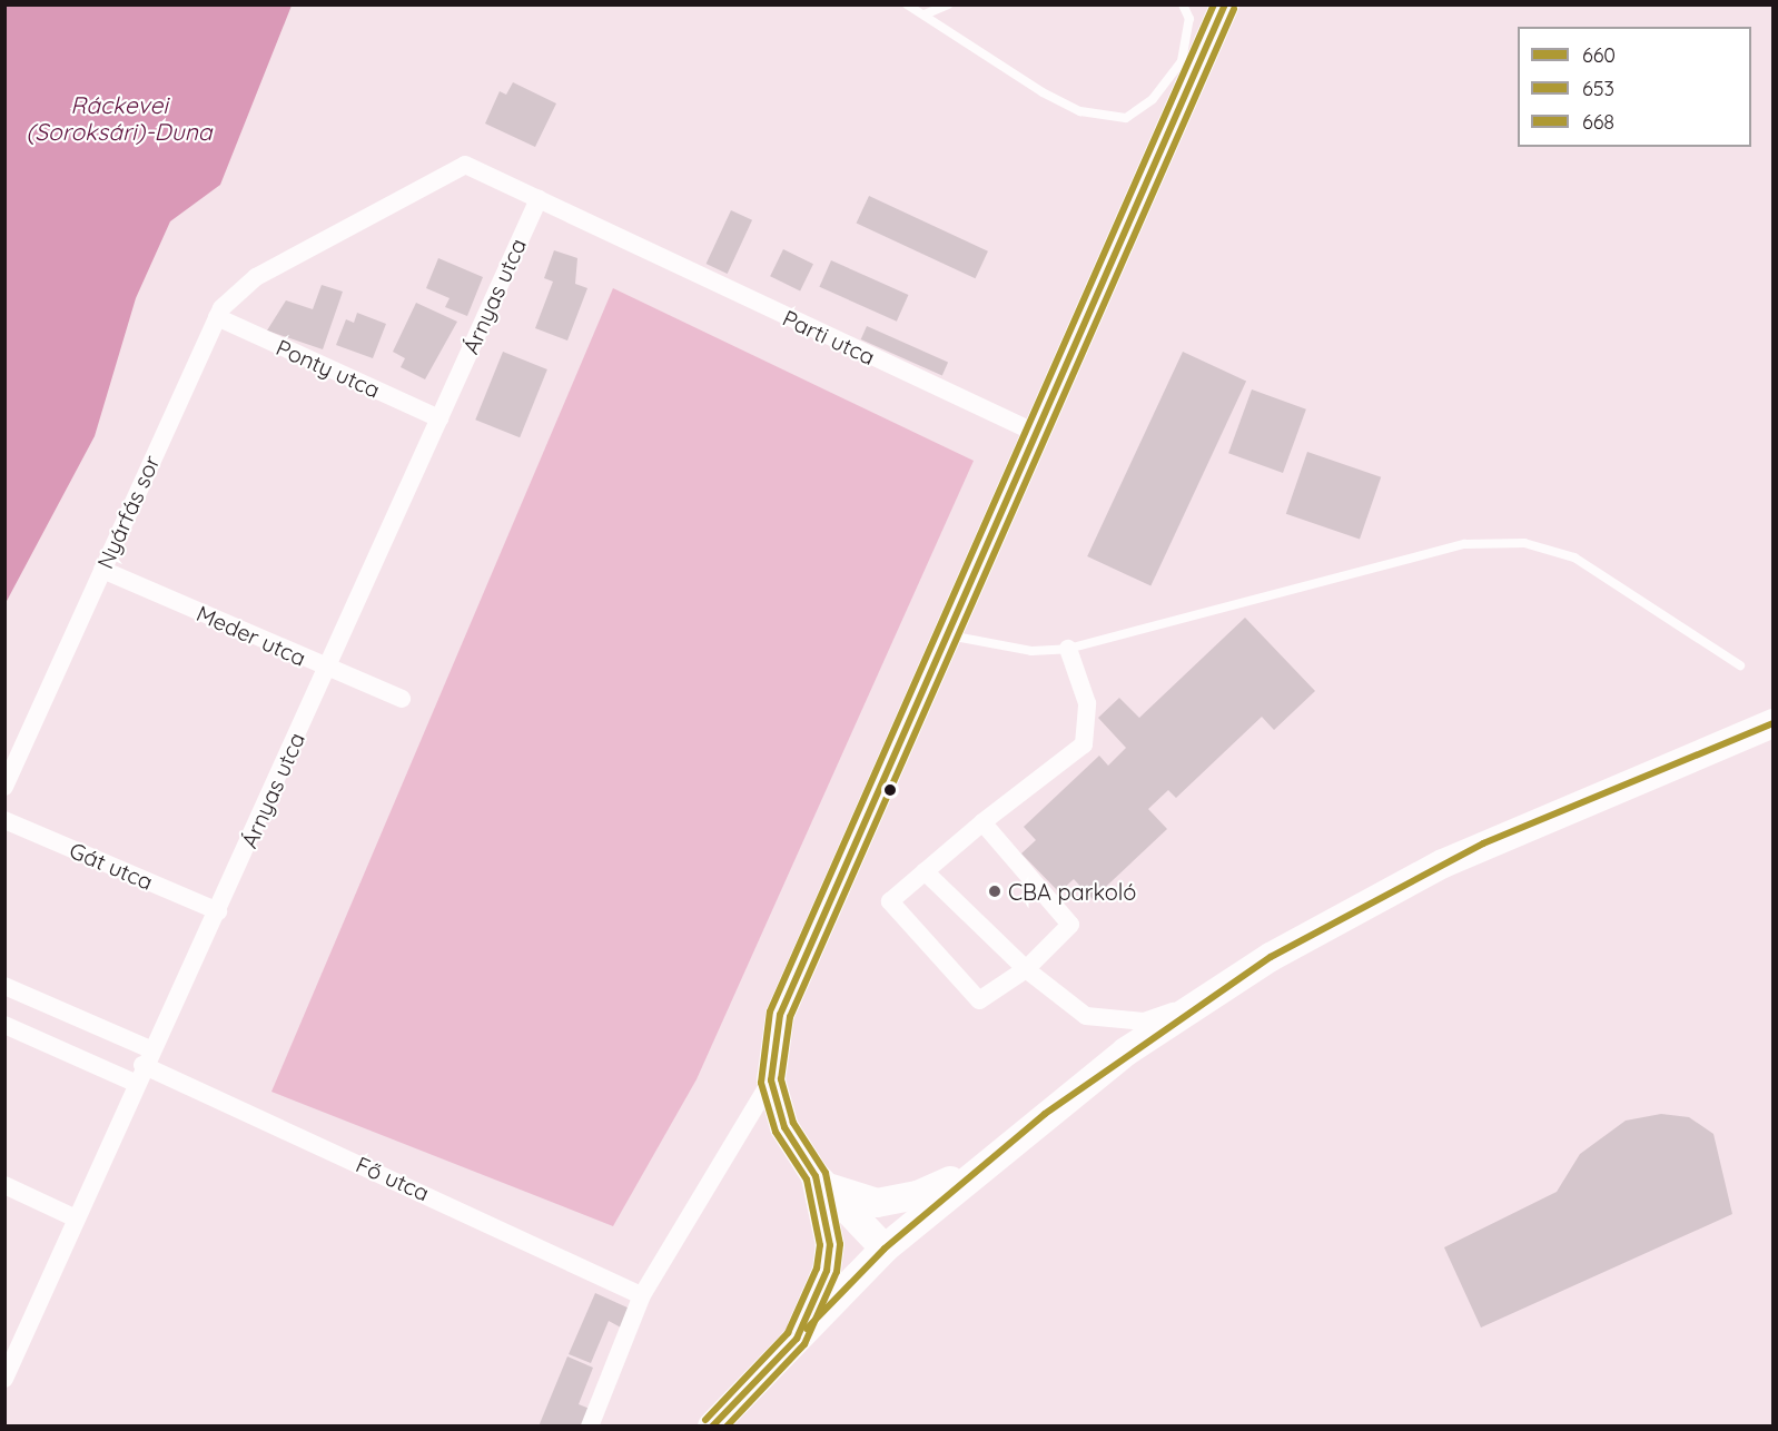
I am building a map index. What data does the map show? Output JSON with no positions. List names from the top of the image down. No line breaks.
{"streets":{"street":["Árnyas utca","Parti utca","Ponty utca","Nyárfás sor","Meder utca","Gát utca","Fő utca"]},"crossings":[["Árnyas utca","Parti utca"],["Árnyas utca","Ponty utca"],["Árnyas utca","Nyárfás sor"],["Árnyas utca","Meder utca"],["Árnyas utca","Gát utca"],["Árnyas utca","Fő utca"],["Parti utca","Nyárfás sor"],["Ponty utca","Nyárfás sor"],["Nyárfás sor","Meder utca"]],"water":["Ráckevei (Soroksári)-Duna"],"places":["CBA parkoló"],"lines":["transit line 660","transit line 668","transit line 653"],"legend":["660","653","668"]}
